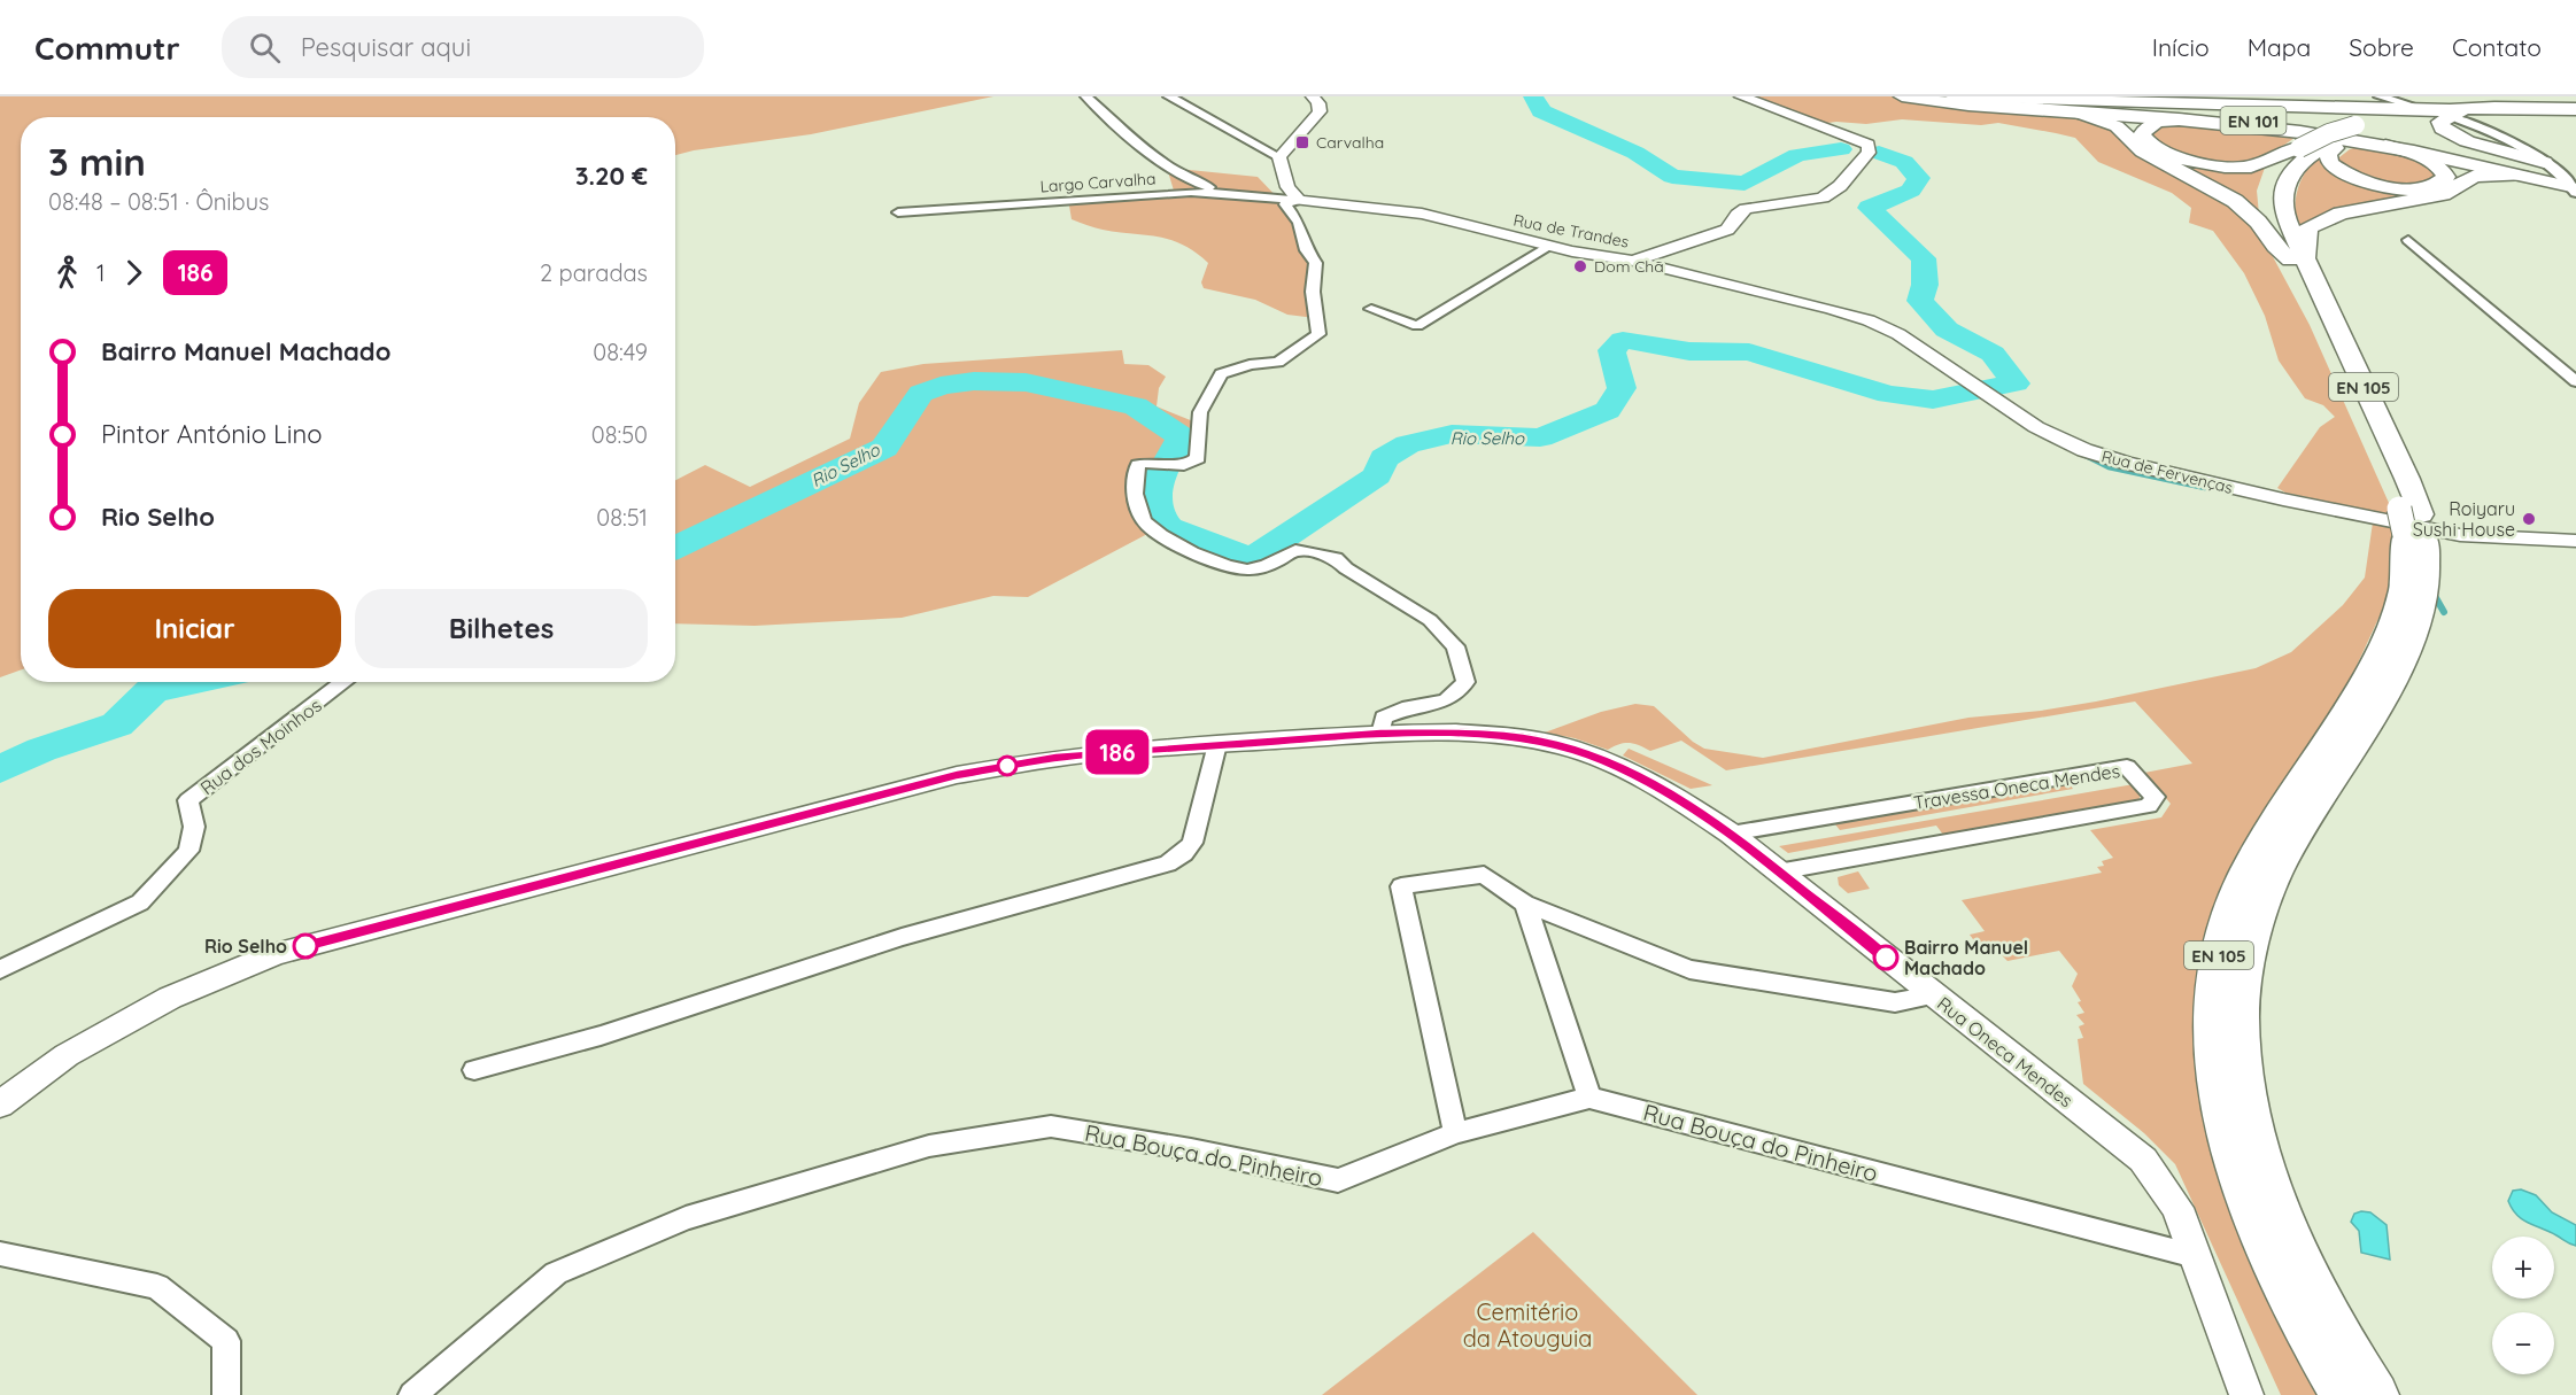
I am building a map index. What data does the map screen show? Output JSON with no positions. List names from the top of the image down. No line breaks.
{"streets":{"main road":["EN 101","EN 105"],"street":["Largo Carvalha","Rua de Trandes","Rua de Fervenças","Rua dos Moinhos","Travessa Oneca Mendes","Rua Oneca Mendes","Rua Bouça do Pinheiro"]},"crossings":[["EN 101","EN 105"],["Largo Carvalha","Rua de Trandes"],["Rua de Trandes","Rua de Fervenças"],["Travessa Oneca Mendes","Rua Oneca Mendes"],["Rua Oneca Mendes","Rua Bouça do Pinheiro"]],"water":["Rio Selho"],"parks":["Cemitério da Atouguia"],"places":{"transit":["Carvalha"],"other":["Dom Chã","Roiyaru Sushi House","Rio Selho","Bairro Manuel Machado"]},"lines":["bus line 186"],"page":{"header":"Commutr","search":"Pesquisar aqui","nav":["Início","Mapa","Sobre","Contato"],"on_map":"186","heading":["3 min","08:48 – 08:51 · Ônibus","3.20 €"],"legs":["1","186","2 paradas"],"list":[{"name":"Bairro Manuel Machado","value":"08:49"},{"name":"Pintor António Lino","value":"08:50"},{"name":"Rio Selho","value":"08:51"}],"buttons":["Iniciar","Bilhetes"],"map_buttons":["+","−"]}}
